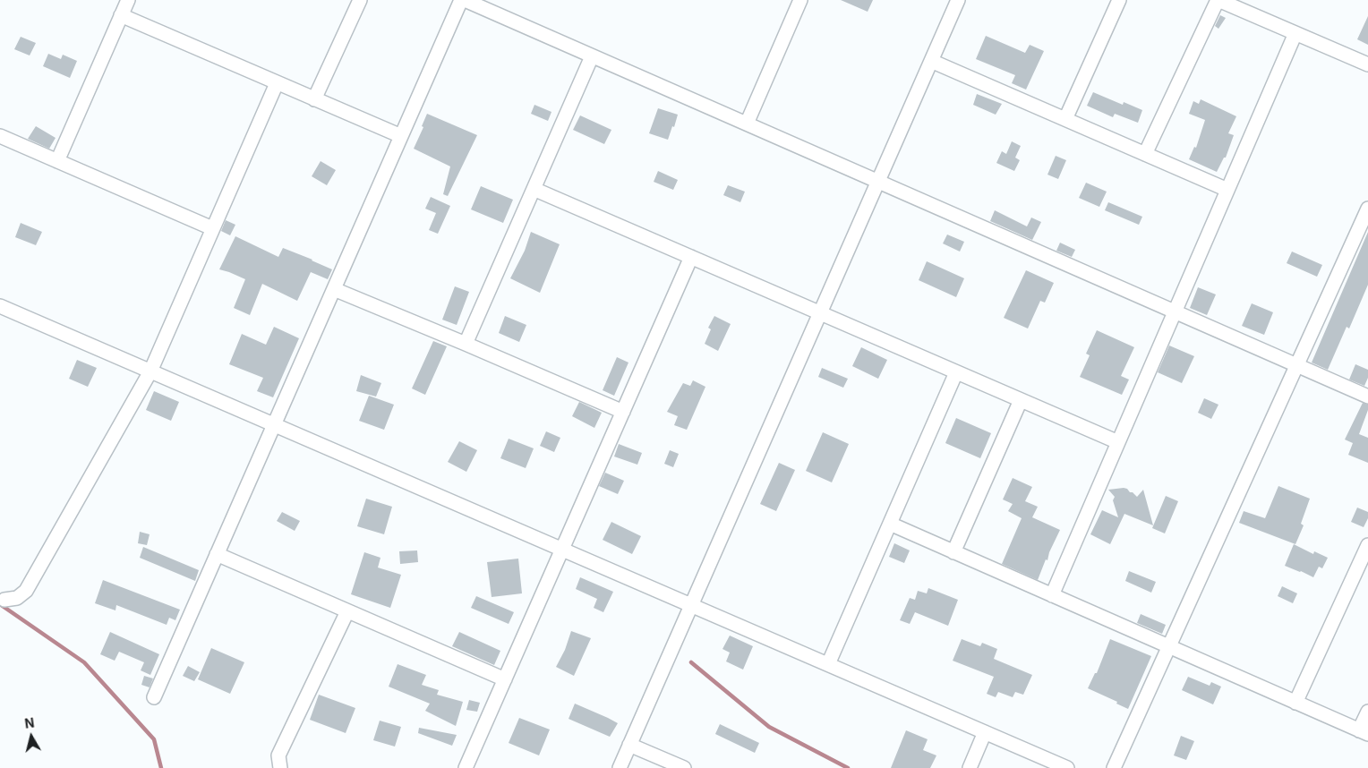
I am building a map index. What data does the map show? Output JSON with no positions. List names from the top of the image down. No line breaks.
{"north":"top"}
